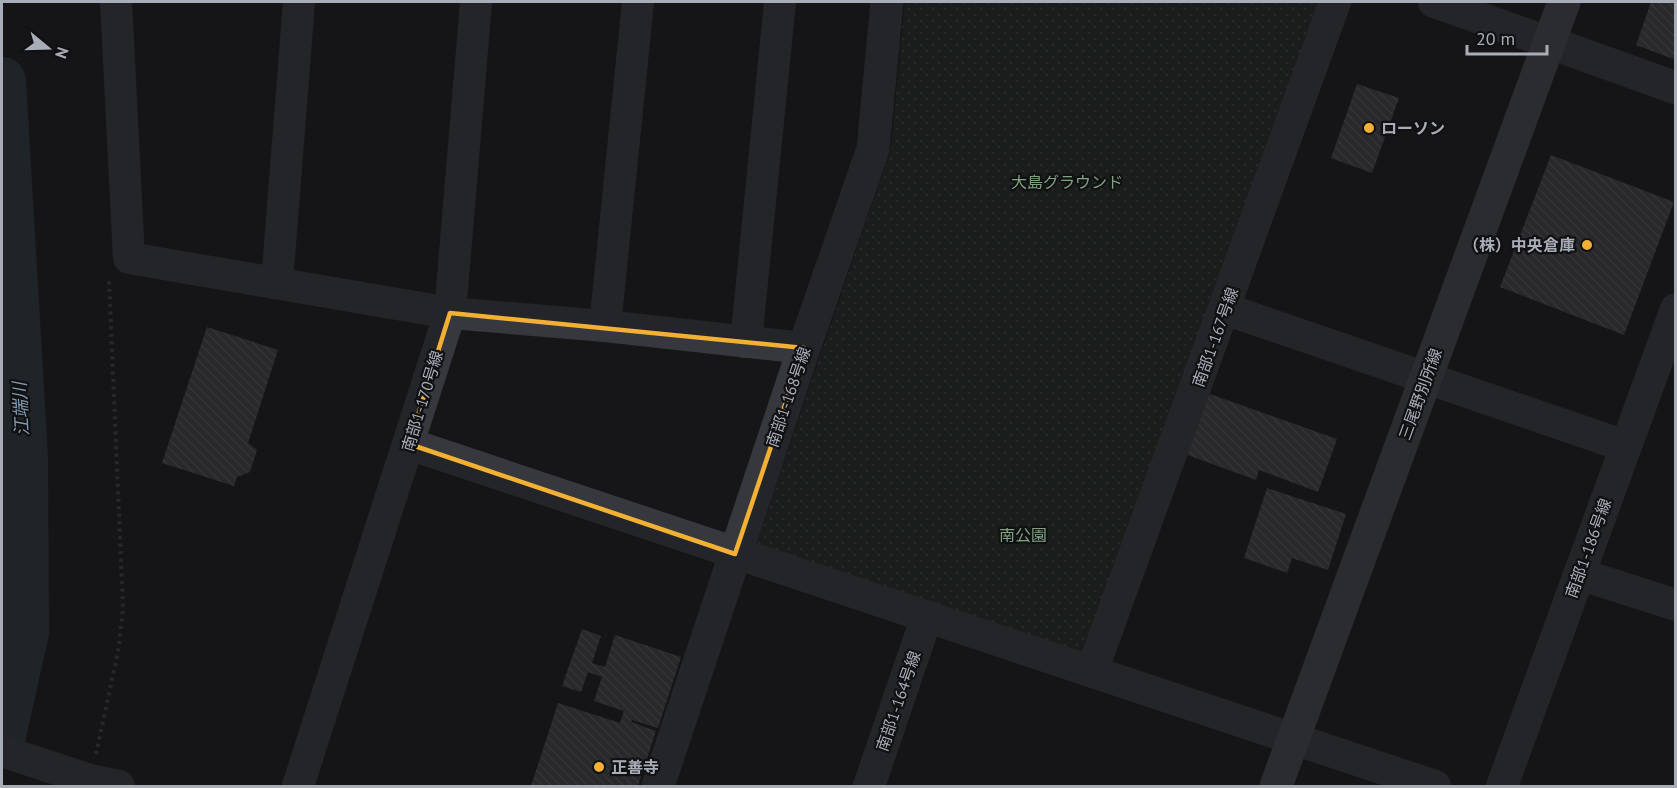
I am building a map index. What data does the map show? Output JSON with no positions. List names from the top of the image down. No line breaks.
{"streets":{"main road":["三尾野別所線"],"street":["南部1-167号線","南部1-168号線","南部1-170号線","南部1-186号線","南部1-164号線"]},"water":["江端川"],"parks":["大島グラウンド","南公園"],"places":["ローソン","（株）中央倉庫","正善寺"],"scale_bar":"20 m","north":"right"}
